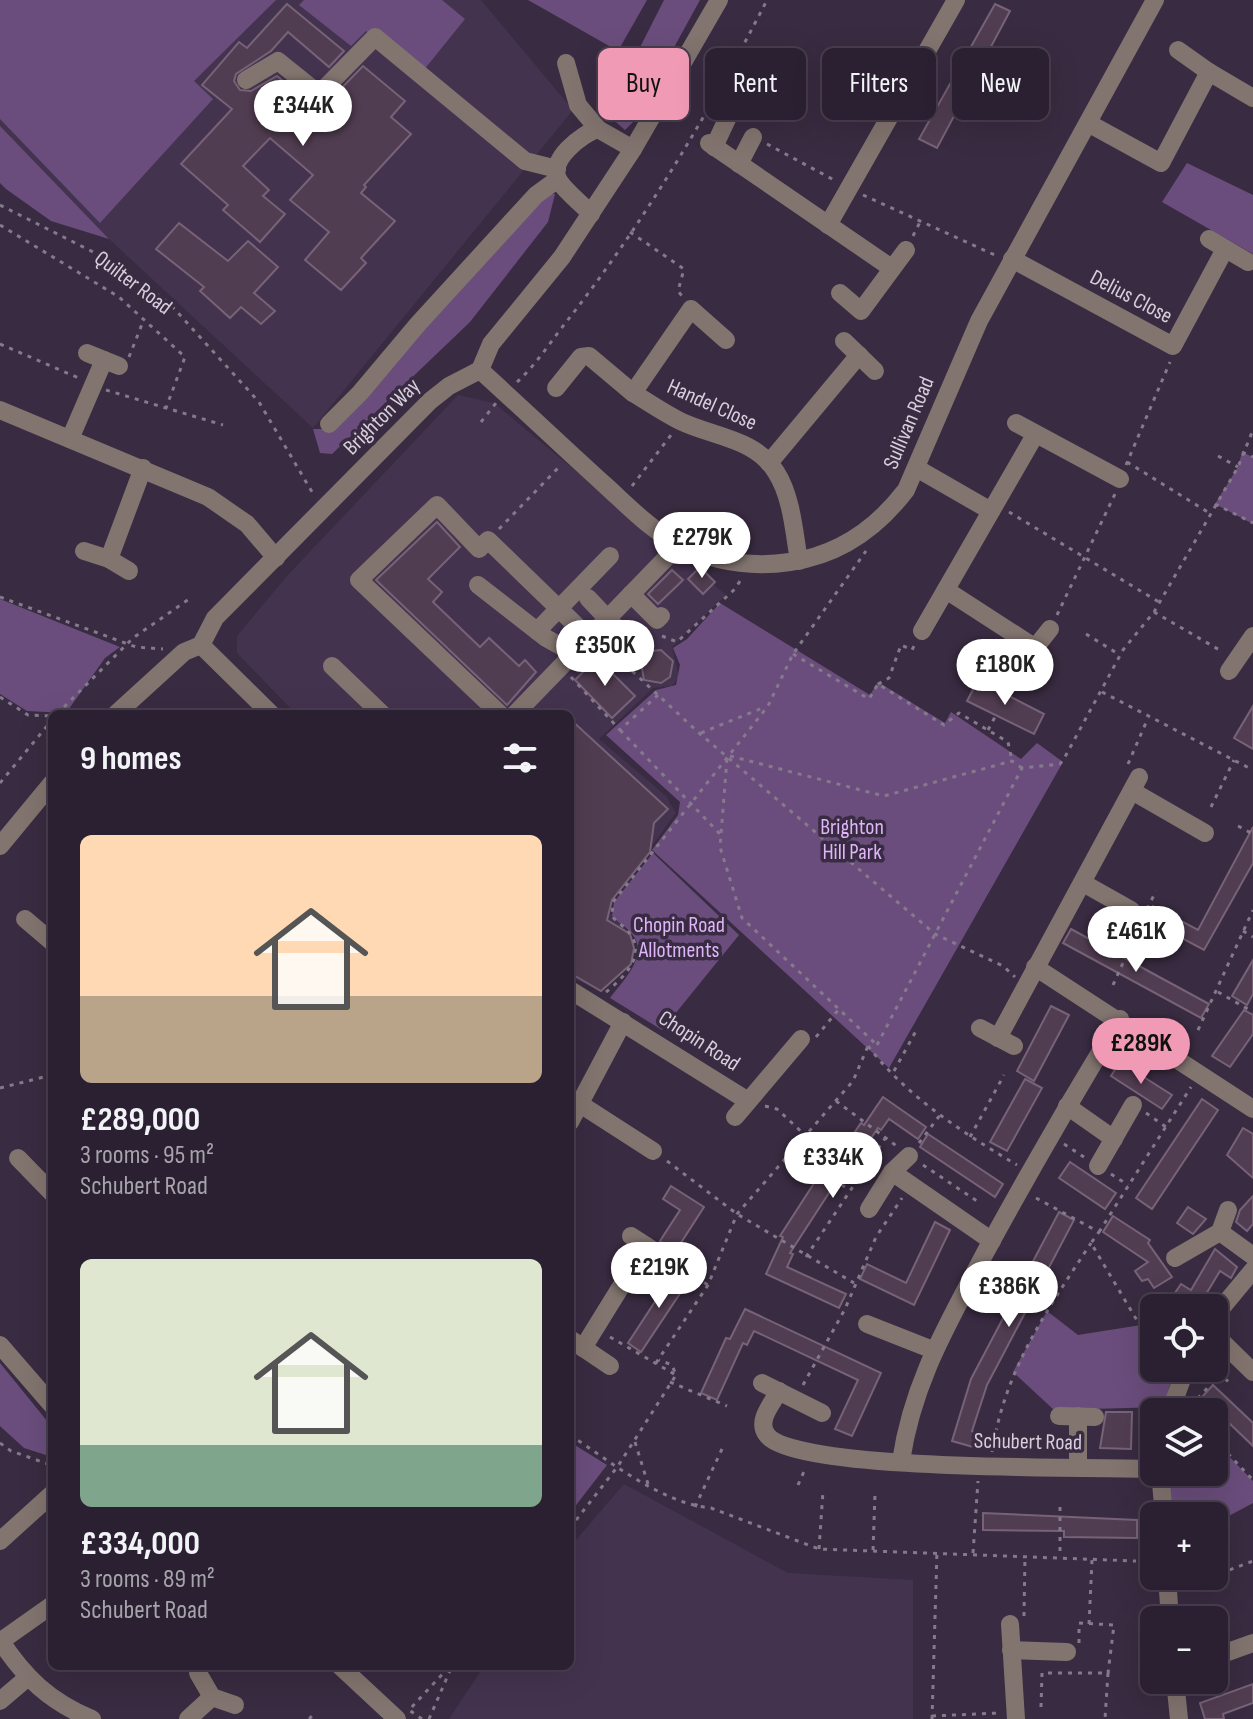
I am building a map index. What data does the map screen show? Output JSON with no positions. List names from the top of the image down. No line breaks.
{"streets":{"street":["Delius Close","Handel Close","Brighton Way","Sullivan Road","Chopin Road","Schubert Road"],"path":["Quilter Road"]},"crossings":[["Delius Close","Sullivan Road"],["Handel Close","Sullivan Road"],["Brighton Way","Sullivan Road"]],"parks":["Brighton Hill Park","Chopin Road Allotments"],"page":{"chip":["Buy","Rent","Filters","New"],"price":["£344K","£279K","£350K","£180K","£461K","£289K","£334K","£219K","£386K"],"heading":"9 homes","list":[{"name":"£289,000","note":"3 rooms · 95 m² · Schubert Road"},{"name":"£334,000","note":"3 rooms · 89 m² · Schubert Road"}],"map_buttons":["+","−"]}}
